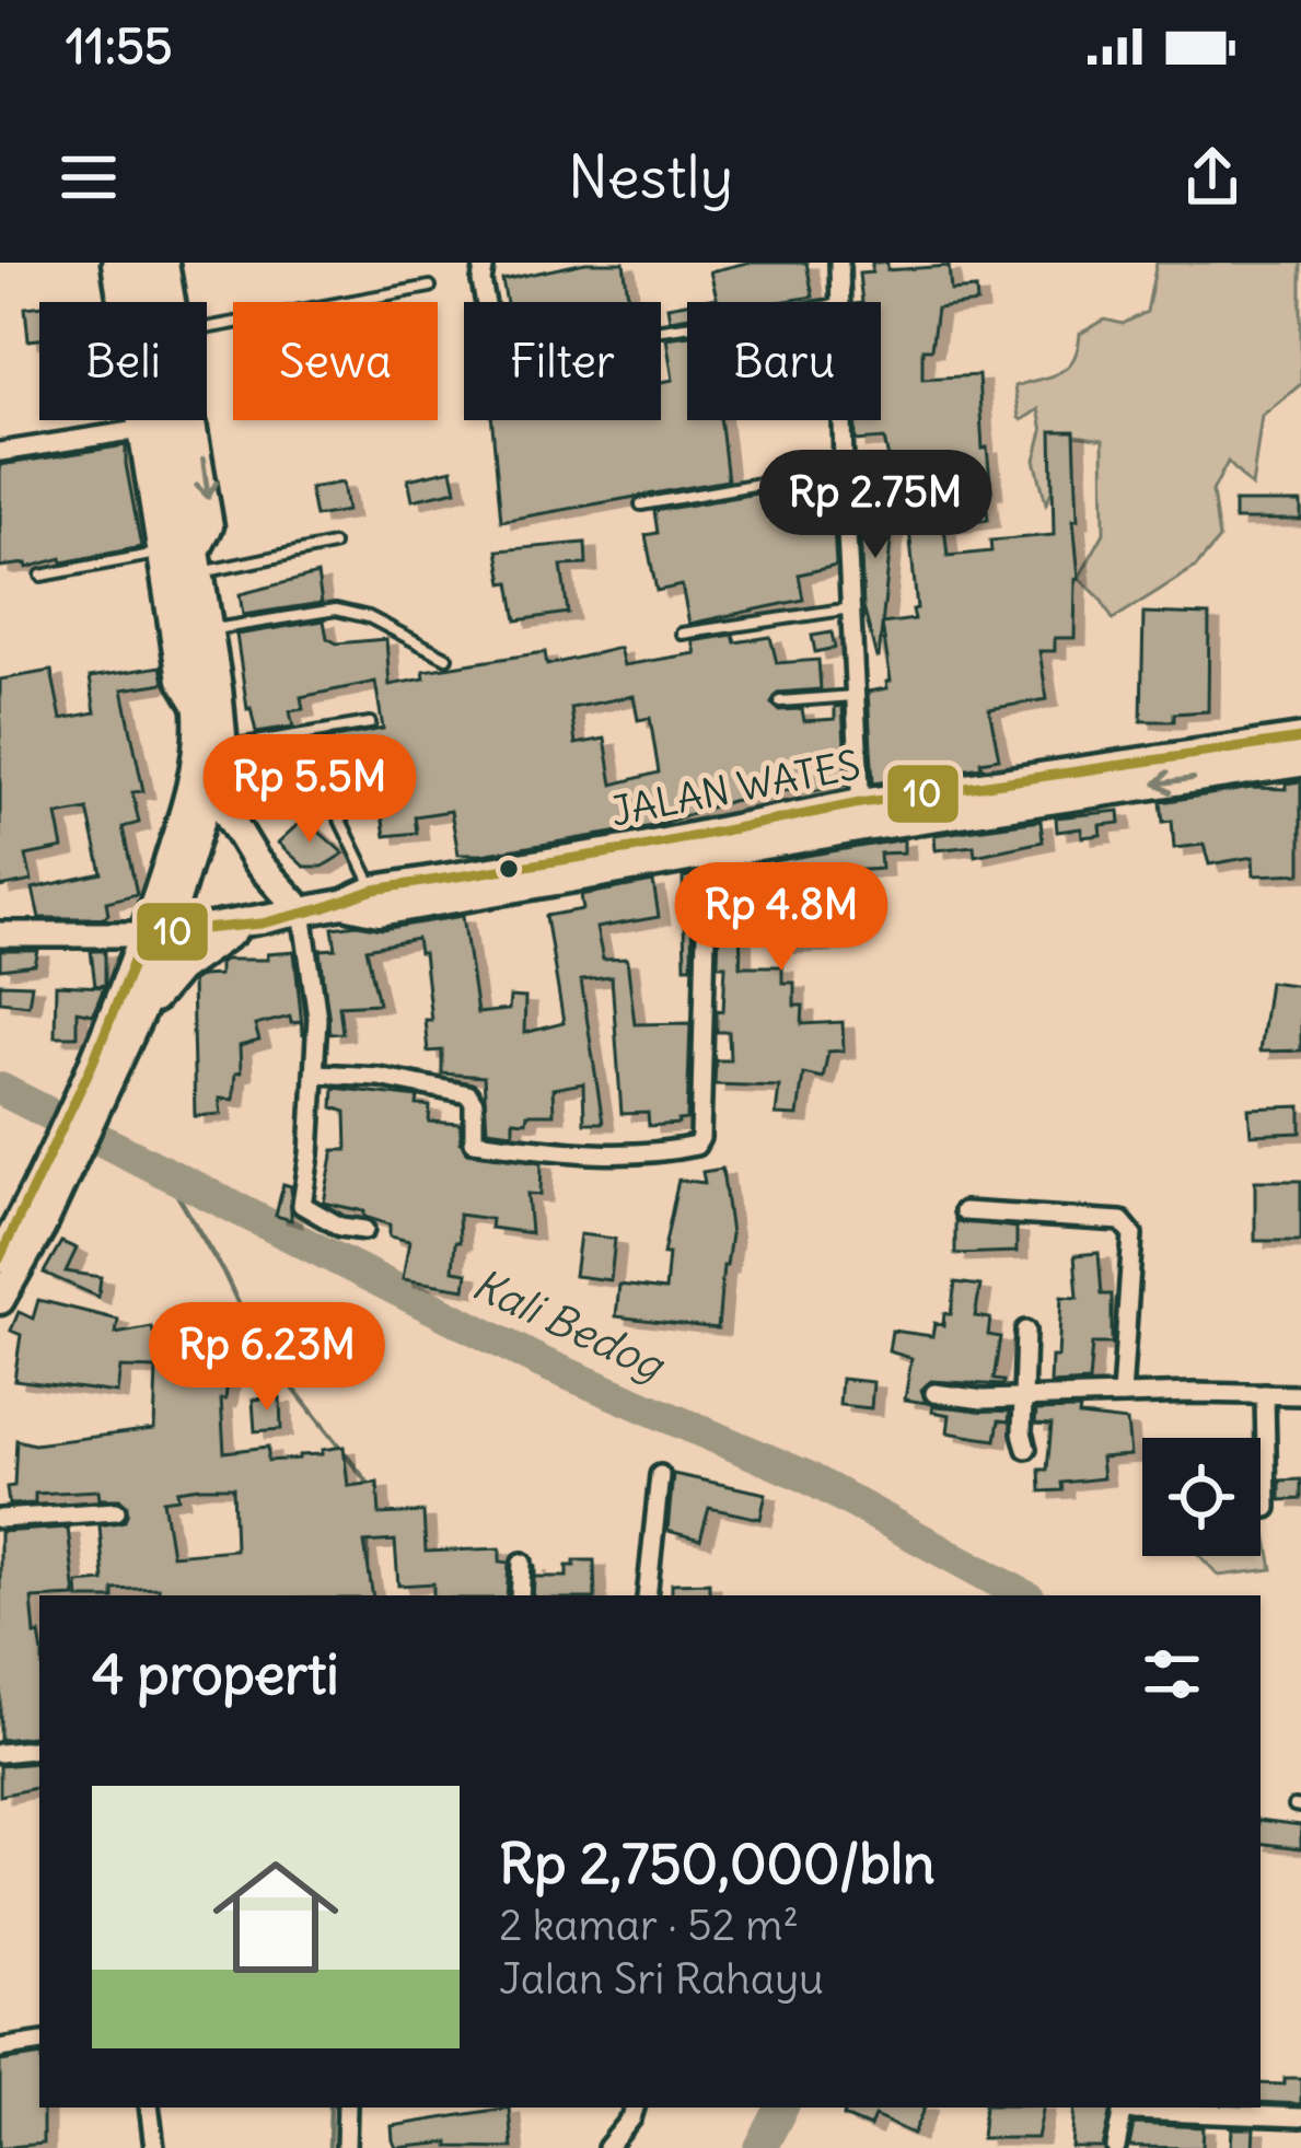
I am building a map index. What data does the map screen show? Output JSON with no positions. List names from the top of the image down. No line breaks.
{"streets":{"main road":["JALAN WATES"]},"water":["Kali Bedog"],"lines":["transit line 10"],"page":{"status":"11:55","header":"Nestly","chip":["Beli","Sewa","Filter","Baru"],"price":["Rp 2.75M","Rp 5.5M","Rp 4.8M","Rp 6.23M"],"heading":"4 properti","list":[{"name":"Rp 2,750,000/bln","note":"2 kamar · 52 m² · Jalan Sri Rahayu"}]}}
